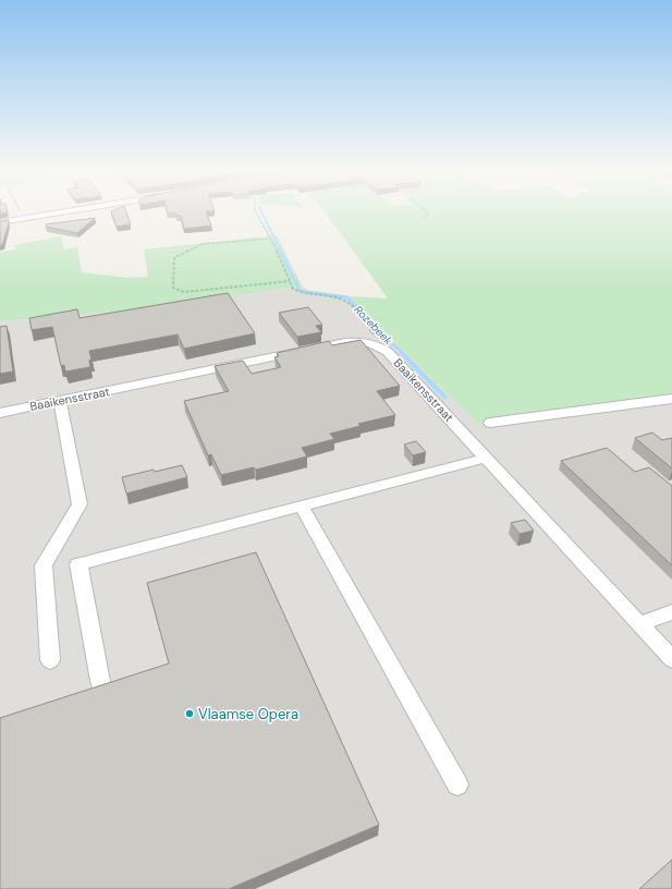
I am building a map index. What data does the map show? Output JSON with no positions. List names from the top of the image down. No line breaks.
{"streets":{"street":["Baaikensstraat"]},"water":["Rozebeek"],"places":["Vlaamse Opera"]}
